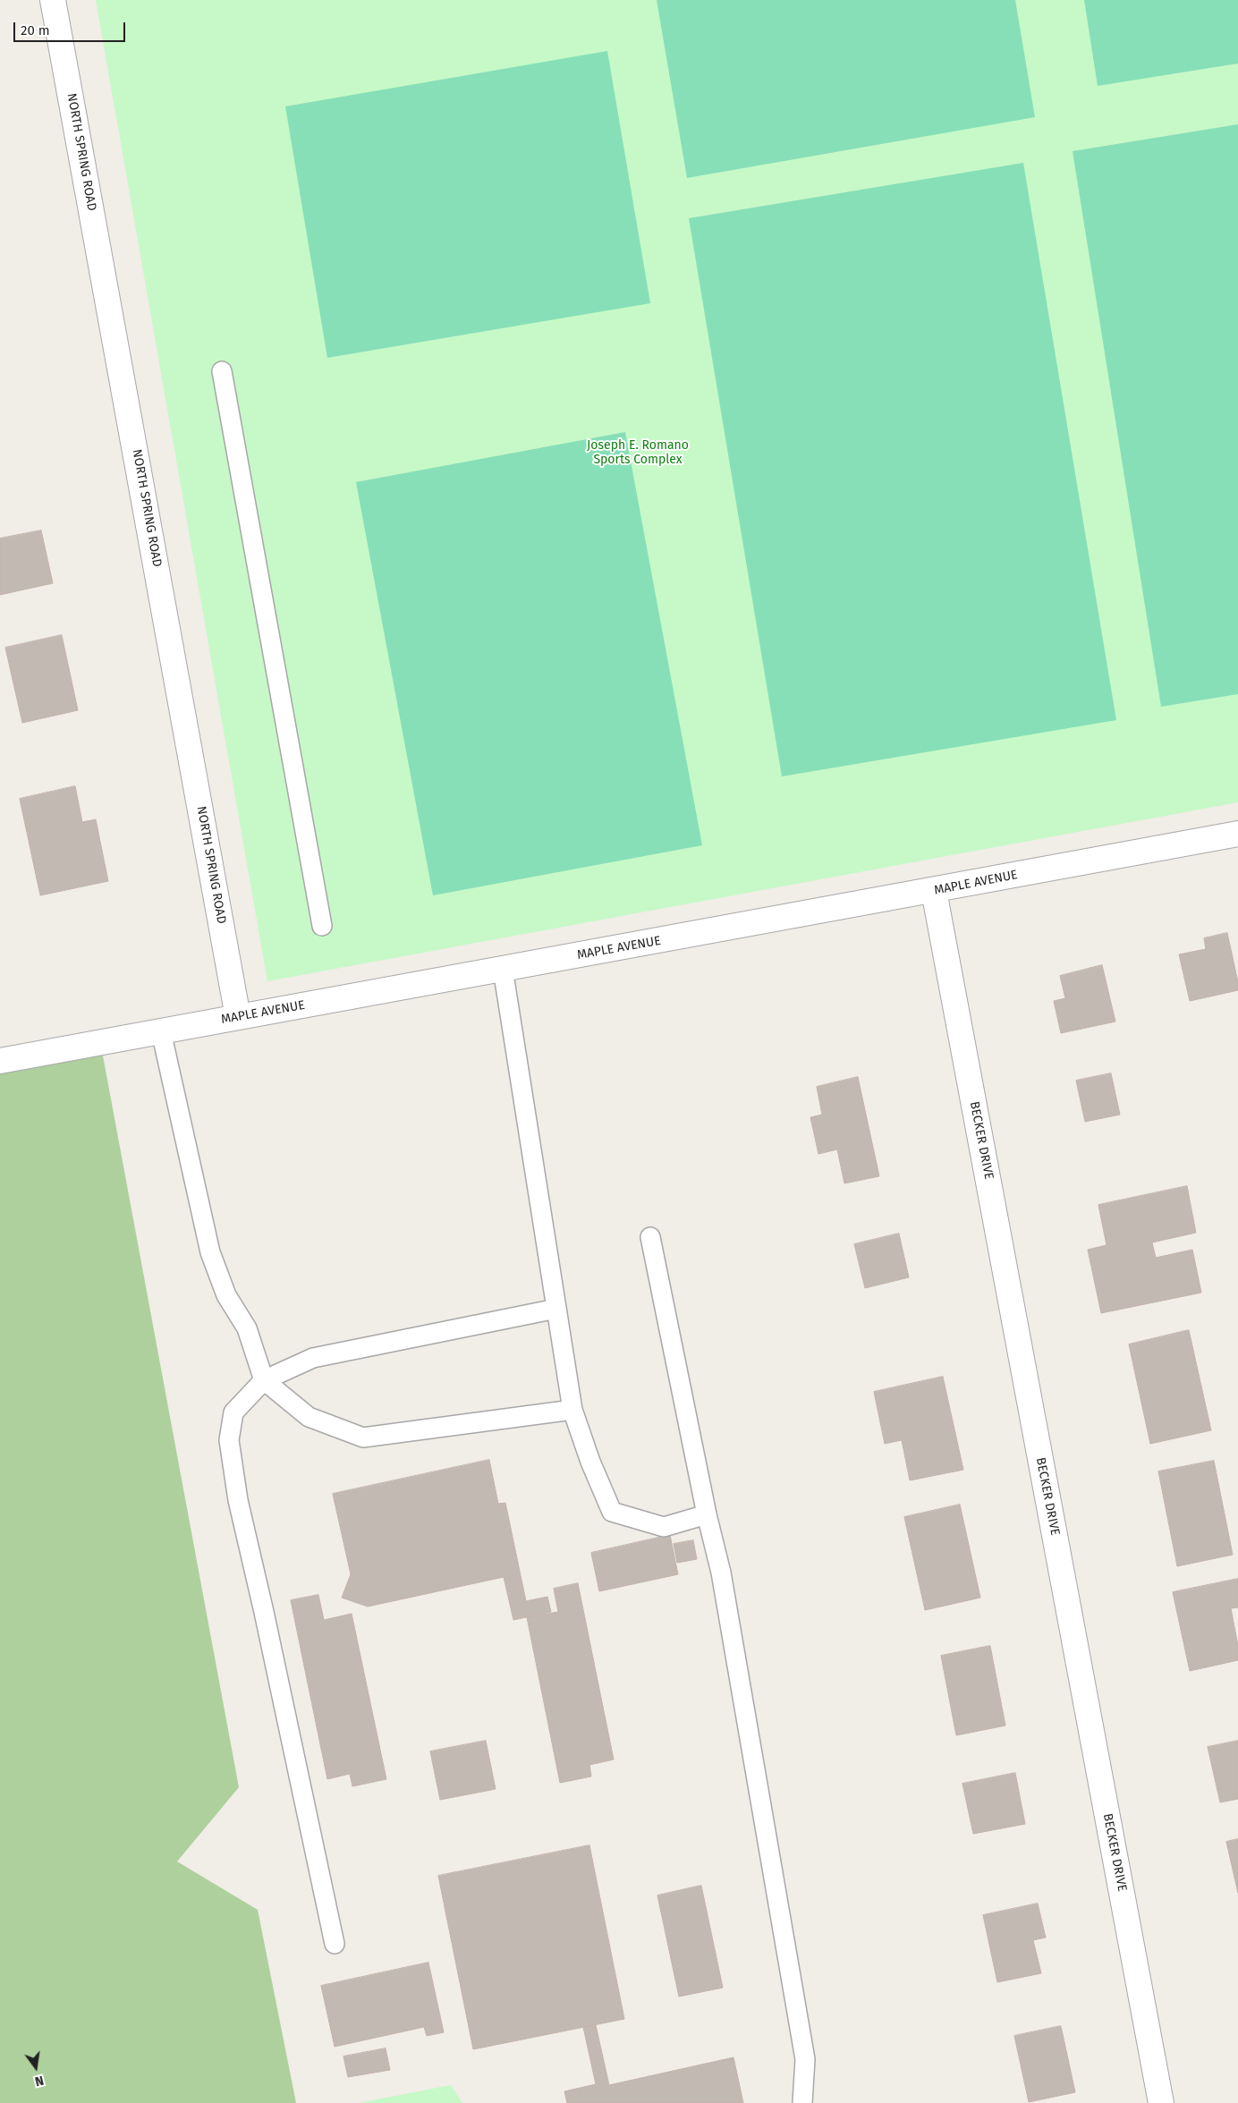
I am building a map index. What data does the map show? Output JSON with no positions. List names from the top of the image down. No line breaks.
{"streets":{"street":["NORTH SPRING ROAD","MAPLE AVENUE","BECKER DRIVE"]},"crossings":[["NORTH SPRING ROAD","MAPLE AVENUE"],["MAPLE AVENUE","BECKER DRIVE"]],"parks":["Joseph E. Romano Sports Complex"],"scale_bar":"20 m","north":"bottom"}
